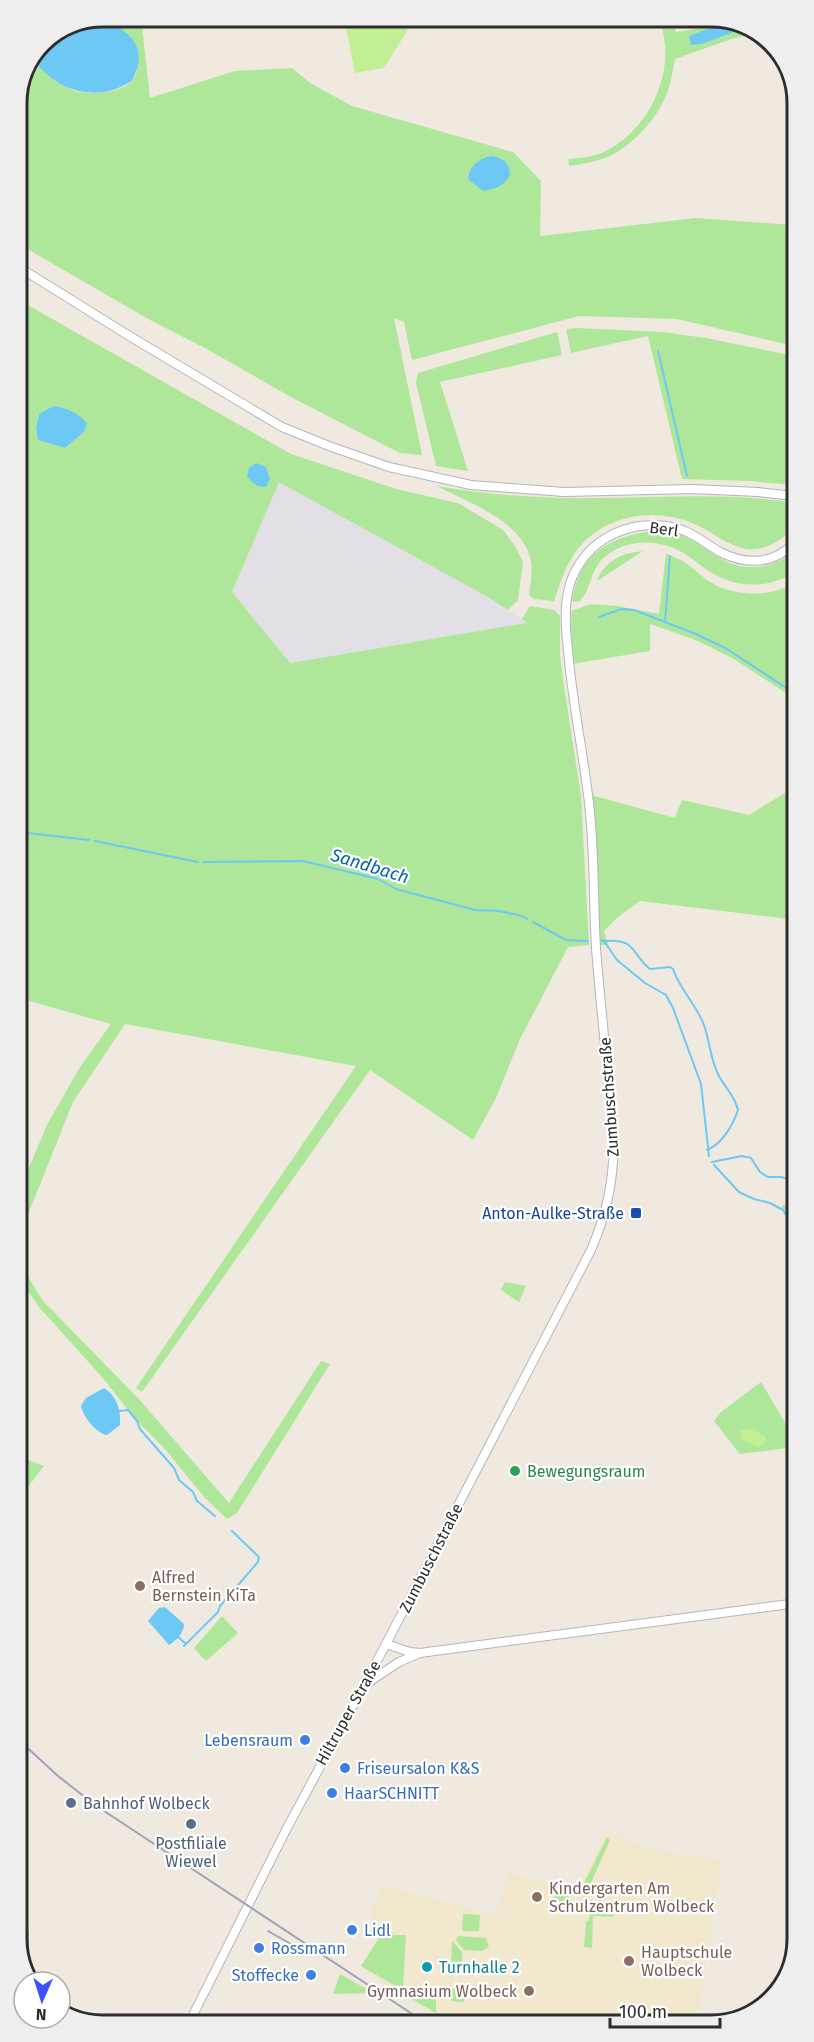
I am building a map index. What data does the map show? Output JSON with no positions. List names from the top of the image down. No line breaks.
{"streets":{"street":["Berl","Zumbuschstraße","Hiltruper Straße"]},"crossings":[["Berl","Zumbuschstraße"],["Zumbuschstraße","Hiltruper Straße"]],"water":["Sandbach"],"places":{"transit":["Anton-Aulke-Straße"],"other":["Bewegungsraum","Alfred Bernstein KiTa","Lebensraum","Friseursalon K&S","HaarSCHNITT","Bahnhof Wolbeck","Postfiliale Wiewel","Kindergarten Am Schulzentrum Wolbeck","Lidl","Rossmann","Hauptschule Wolbeck","Turnhalle 2","Stoffecke","Gymnasium Wolbeck"]},"scale_bar":"100 m","north":"bottom"}
